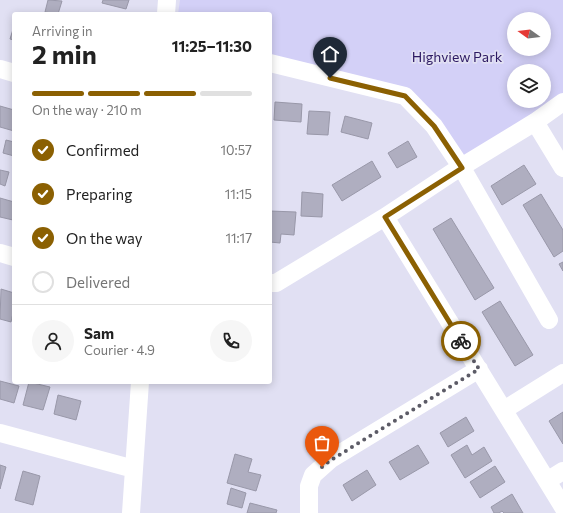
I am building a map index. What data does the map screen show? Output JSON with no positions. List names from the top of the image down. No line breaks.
{"parks":["Highview Park"],"north":"left","page":{"heading":["2 min","Arriving in","11:25–11:30"],"panel":["Sam","Courier · 4.9"],"bar":"On the way · 210 m","list":[["Confirmed","10:57"],["Preparing","11:15"],["On the way","11:17"],"Delivered"]}}
